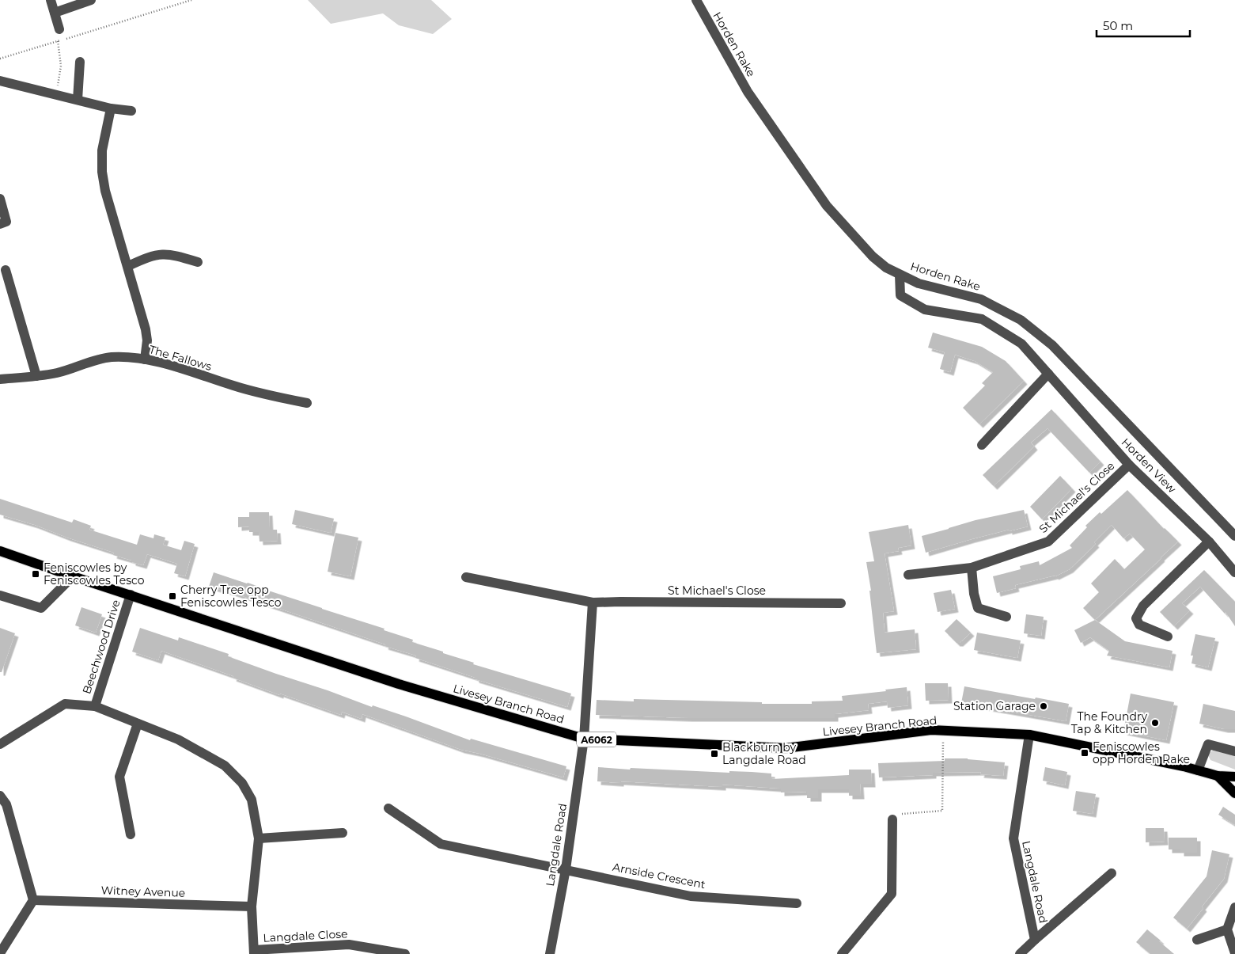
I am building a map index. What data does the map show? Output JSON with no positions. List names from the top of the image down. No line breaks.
{"streets":{"main road":["Livesey Branch Road","A6062"],"street":["Horden Rake","The Fallows","Horden View","St Michael's Close","Beechwood Drive","Langdale Road","Arnside Crescent","Witney Avenue","Langdale Close"]},"crossings":[["Horden Rake","Horden View"],["Horden View","St Michael's Close"],["Beechwood Drive","Livesey Branch Road"],["Beechwood Drive","Witney Avenue"],["Beechwood Drive","Langdale Close"],["Livesey Branch Road","Langdale Road"],["Langdale Road","Arnside Crescent"]],"places":{"transit":["Feniscowles by Feniscowles Tesco","Cherry Tree opp Feniscowles Tesco","Feniscowles opp Horden Rake","Blackburn by Langdale Road"],"other":["Station Garage","The Foundry Tap & Kitchen"]},"scale_bar":"50 m"}
